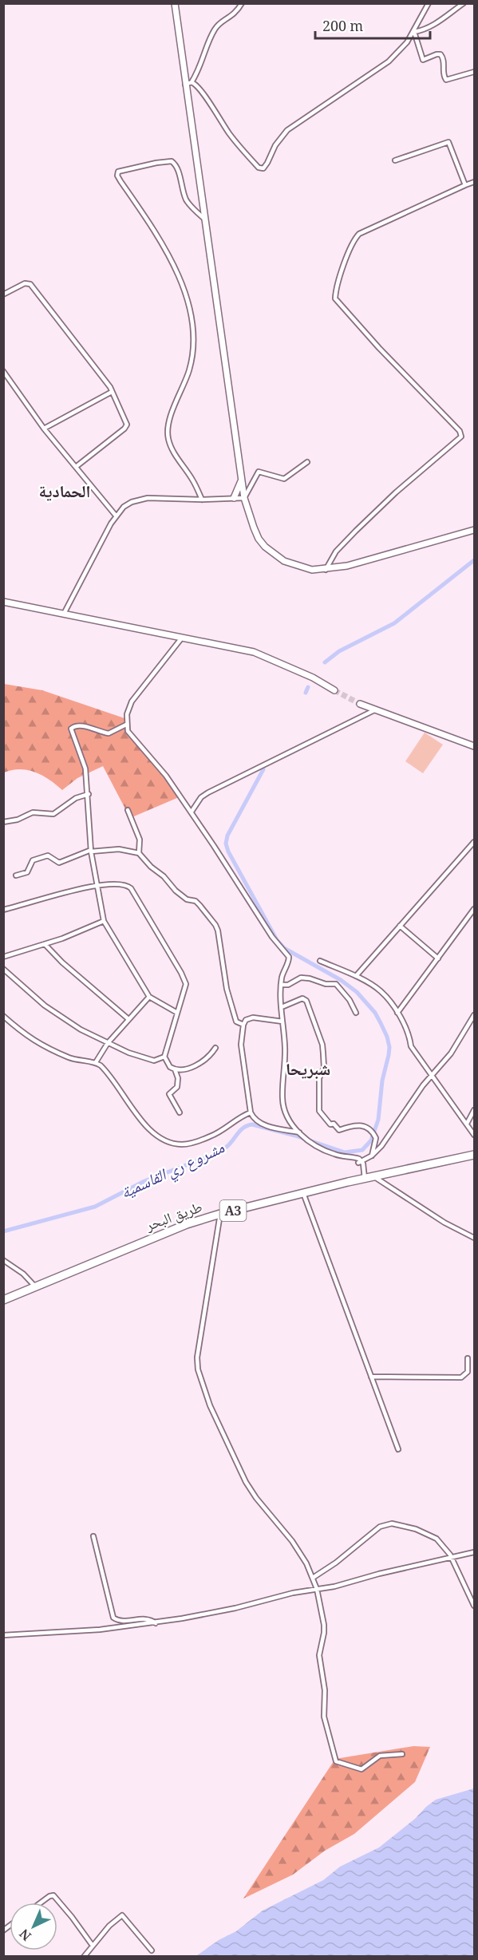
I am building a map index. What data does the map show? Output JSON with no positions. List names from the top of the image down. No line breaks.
{"streets":{"highway":["A3","طريق البحر"]},"districts":["الحمادية","شبريحا"],"water":["مشروع ري القاسمية"],"scale_bar":"200 m","north":"bottom left"}
